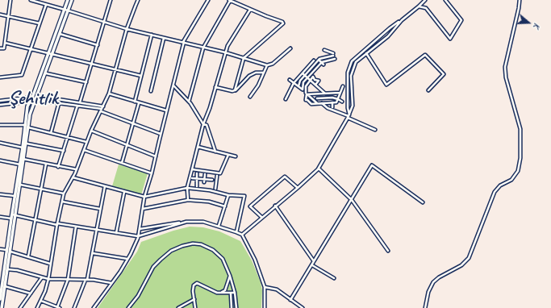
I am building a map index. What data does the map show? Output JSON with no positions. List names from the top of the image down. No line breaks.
{"districts":["Şehitlik"],"north":"right"}
